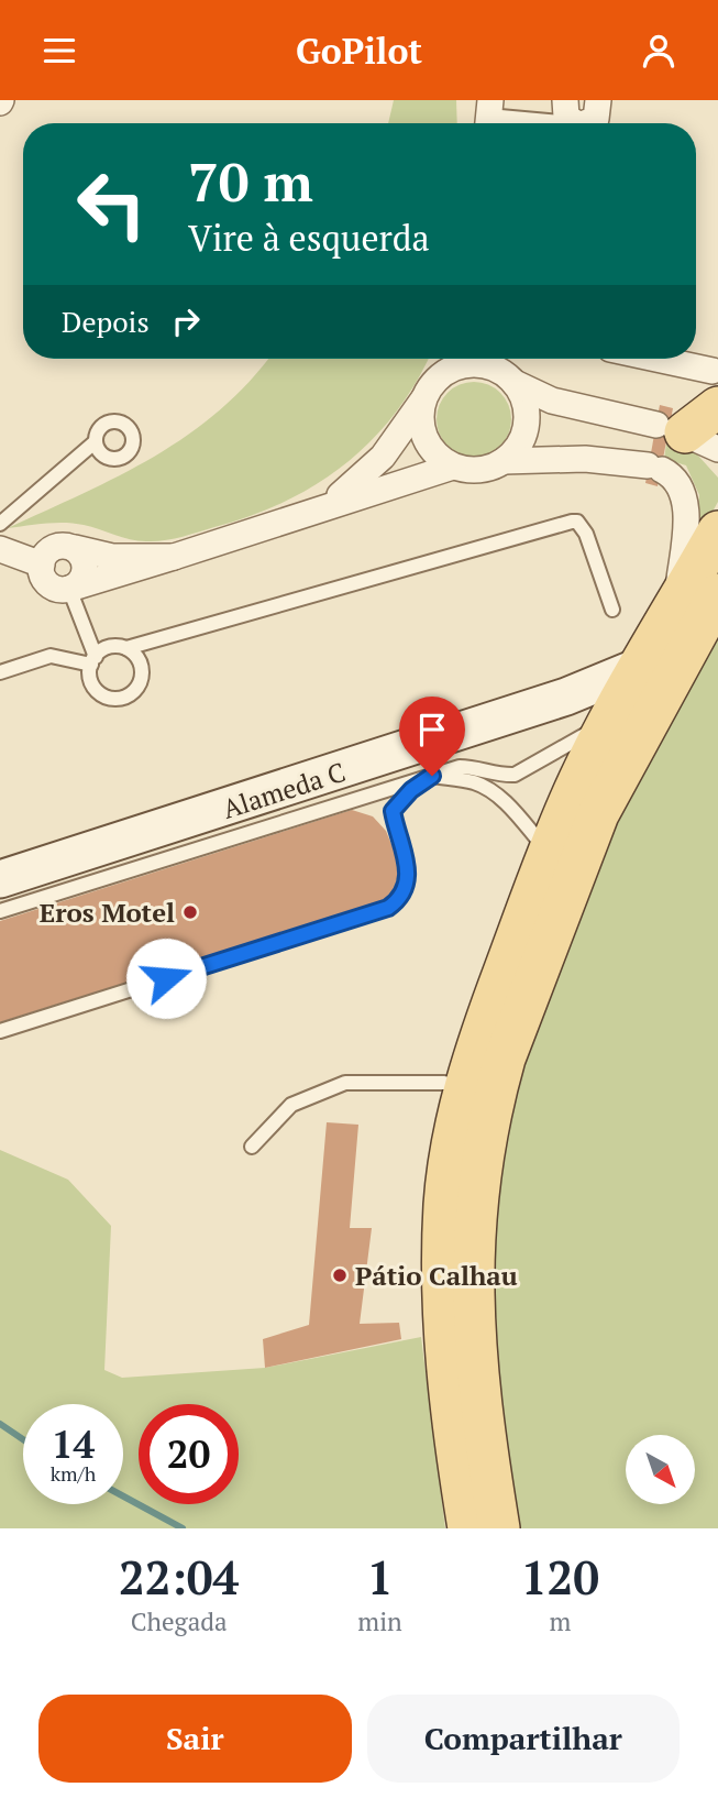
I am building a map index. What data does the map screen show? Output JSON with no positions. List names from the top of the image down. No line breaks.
{"streets":{"street":["Alameda C"]},"places":["Eros Motel","Pátio Calhau"],"north":"bottom right","page":{"header":"GoPilot","turn":["70 m","Vire à esquerda"],"then":"Depois","speed":"14 km/h","limit":"20","eta":["22:04","Chegada","1","min","120","m"],"buttons":["Sair","Compartilhar"]}}
